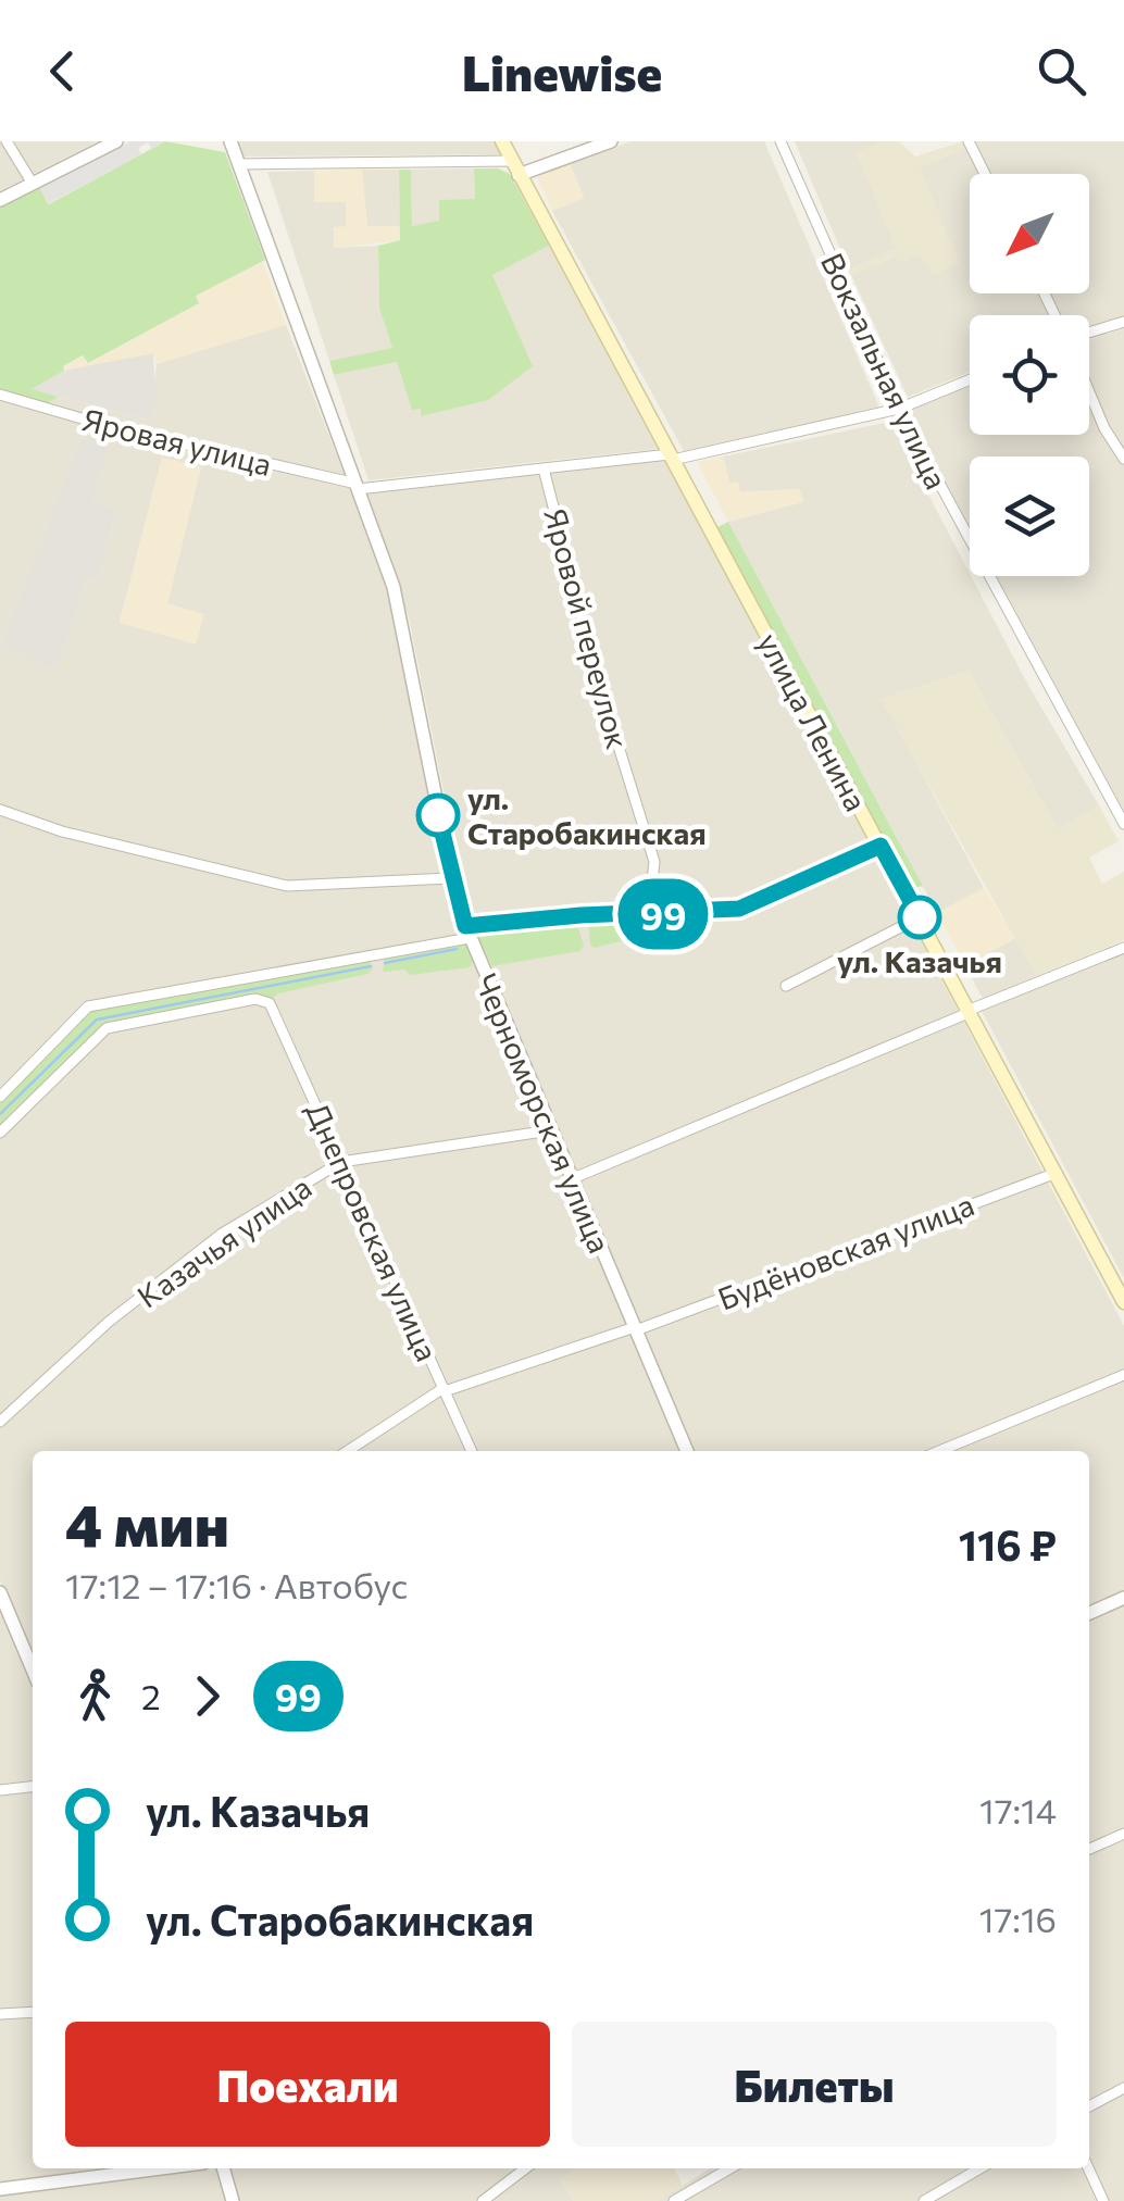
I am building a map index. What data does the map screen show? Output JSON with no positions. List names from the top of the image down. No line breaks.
{"streets":{"main road":["улица Ленина"],"street":["Вокзальная улица","Яровая улица","Яровой переулок","Черноморская улица","Днепровская улица","Казачья улица","Будёновская улица"]},"crossings":[["Вокзальная улица","Яровая улица"],["Яровая улица","Яровой переулок"],["Яровая улица","улица Ленина"],["Яровая улица","Черноморская улица"],["улица Ленина","Будёновская улица"],["Черноморская улица","Казачья улица"],["Черноморская улица","Будёновская улица"],["Днепровская улица","Казачья улица"],["Днепровская улица","Будёновская улица"]],"places":["ул. Старобакинская","ул. Казачья"],"lines":["bus line 99"],"north":"bottom left","page":{"header":"Linewise","on_map":"99","heading":["4 мин","17:12 – 17:16 · Автобус","116 ₽"],"legs":["2","99"],"list":[{"name":"ул. Казачья","value":"17:14"},{"name":"ул. Старобакинская","value":"17:16"}],"buttons":["Поехали","Билеты"]}}
